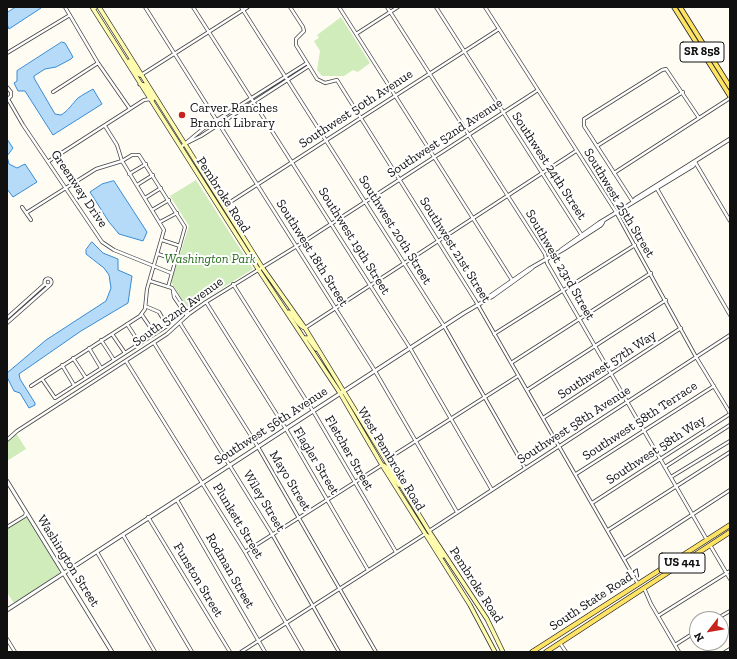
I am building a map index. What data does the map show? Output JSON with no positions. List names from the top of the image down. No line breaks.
{"streets":{"main road":["SR 858","Pembroke Road","West Pembroke Road","US 441","South State Road 7"],"street":["Southwest 50th Avenue","Southwest 52nd Avenue","Southwest 24th Street","Greenway Drive","Southwest 25th Street","Southwest 20th Street","Southwest 19th Street","Southwest 21st Street","Southwest 18th Street","Southwest 23rd Street","South 52nd Avenue","Southwest 57th Way","Southwest 58th Terrace","Southwest 58th Avenue","Southwest 56th Avenue","Southwest 58th Way","Fletcher Street","Flagler Street","Mayo Street","Wiley Street","Plunkett Street","Washington Street","Rodman Street","Funston Street"]},"crossings":[["Southwest 50th Avenue","Southwest 24th Street"],["Southwest 50th Avenue","Pembroke Road"],["Southwest 50th Avenue","Southwest 25th Street"],["Southwest 50th Avenue","Southwest 20th Street"],["Southwest 50th Avenue","Southwest 19th Street"],["Southwest 50th Avenue","Southwest 21st Street"],["Southwest 50th Avenue","Southwest 18th Street"],["Southwest 50th Avenue","Southwest 23rd Street"],["Southwest 52nd Avenue","Southwest 24th Street"],["Southwest 52nd Avenue","Pembroke Road"],["Southwest 52nd Avenue","Southwest 25th Street"],["Southwest 52nd Avenue","Southwest 20th Street"],["Southwest 52nd Avenue","Southwest 19th Street"],["Southwest 52nd Avenue","Southwest 21st Street"],["Southwest 52nd Avenue","Southwest 18th Street"],["Southwest 52nd Avenue","Southwest 23rd Street"],["Southwest 52nd Avenue","South 52nd Avenue"],["Southwest 24th Street","Southwest 56th Avenue"],["Pembroke Road","South 52nd Avenue"],["Pembroke Road","Southwest 58th Avenue"],["Pembroke Road","Southwest 56th Avenue"],["Pembroke Road","West Pembroke Road"],["Southwest 25th Street","Southwest 57th Way"],["Southwest 25th Street","Southwest 58th Terrace"],["Southwest 25th Street","Southwest 58th Avenue"],["Southwest 25th Street","Southwest 56th Avenue"],["Southwest 25th Street","Southwest 58th Way"],["Southwest 20th Street","Southwest 58th Avenue"],["Southwest 20th Street","Southwest 56th Avenue"],["Southwest 19th Street","Southwest 58th Avenue"],["Southwest 19th Street","Southwest 56th Avenue"],["Southwest 21st Street","Southwest 57th Way"],["Southwest 21st Street","Southwest 58th Terrace"],["Southwest 21st Street","Southwest 58th Avenue"],["Southwest 21st Street","Southwest 56th Avenue"],["Southwest 21st Street","Southwest 58th Way"],["Southwest 21st Street","South State Road 7"],["Southwest 18th Street","Southwest 58th Avenue"],["Southwest 18th Street","Southwest 56th Avenue"],["Southwest 23rd Street","Southwest 57th Way"],["Southwest 23rd Street","Southwest 58th Terrace"],["Southwest 23rd Street","Southwest 58th Avenue"],["Southwest 23rd Street","Southwest 56th Avenue"],["Southwest 23rd Street","Southwest 58th Way"],["Southwest 23rd Street","South State Road 7"],["South 52nd Avenue","Fletcher Street"],["South 52nd Avenue","Flagler Street"],["South 52nd Avenue","Mayo Street"],["South 52nd Avenue","Wiley Street"],["South 52nd Avenue","Plunkett Street"],["Southwest 58th Avenue","West Pembroke Road"],["Southwest 56th Avenue","Fletcher Street"],["Southwest 56th Avenue","West Pembroke Road"],["Southwest 56th Avenue","Flagler Street"],["Southwest 56th Avenue","Mayo Street"],["Southwest 56th Avenue","Wiley Street"],["Southwest 56th Avenue","Plunkett Street"],["Southwest 56th Avenue","Washington Street"],["Southwest 56th Avenue","Rodman Street"],["Southwest 56th Avenue","Funston Street"]],"parks":["Washington Park"],"places":["Carver Ranches Branch Library"],"north":"bottom left"}
